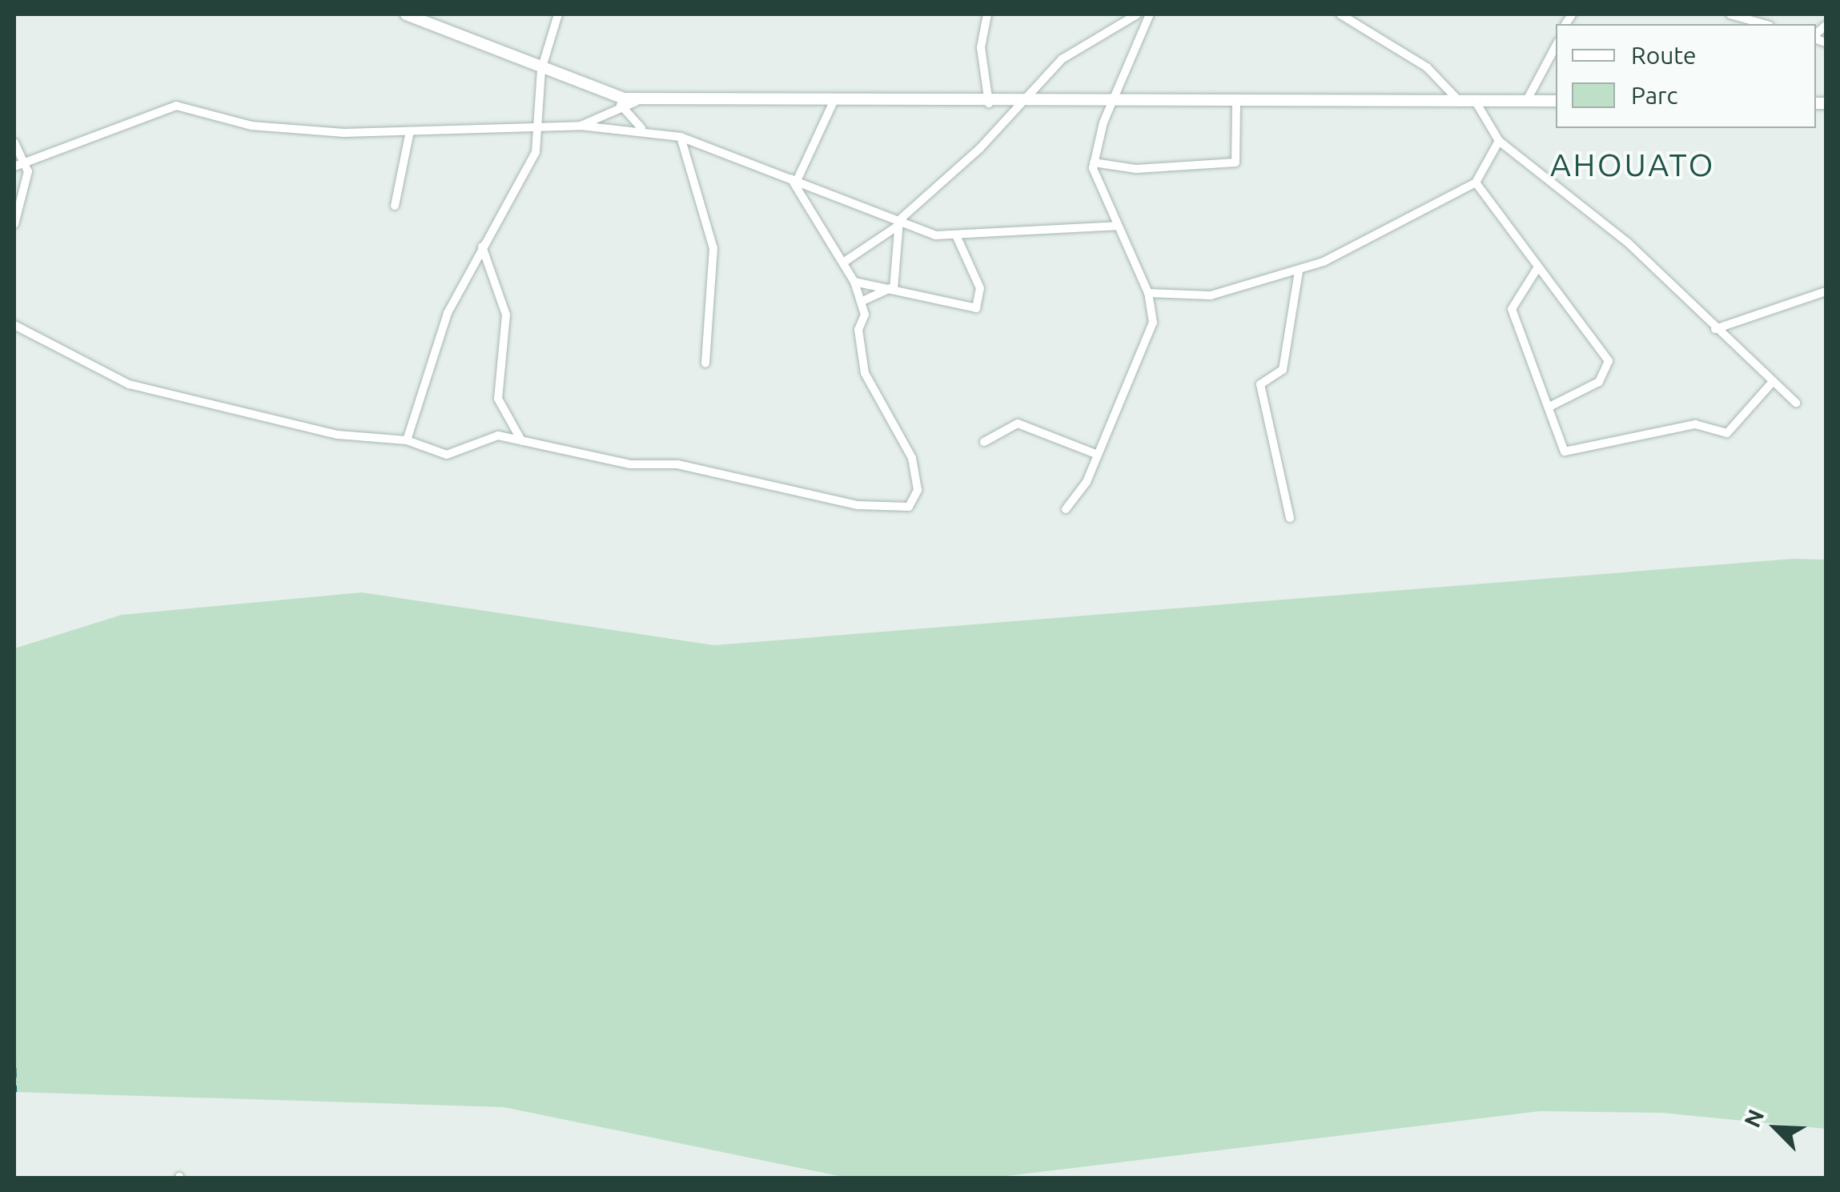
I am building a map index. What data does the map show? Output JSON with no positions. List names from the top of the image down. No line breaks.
{"districts":["AHOUATO"],"legend":["Route","Parc"],"north":"top left"}
